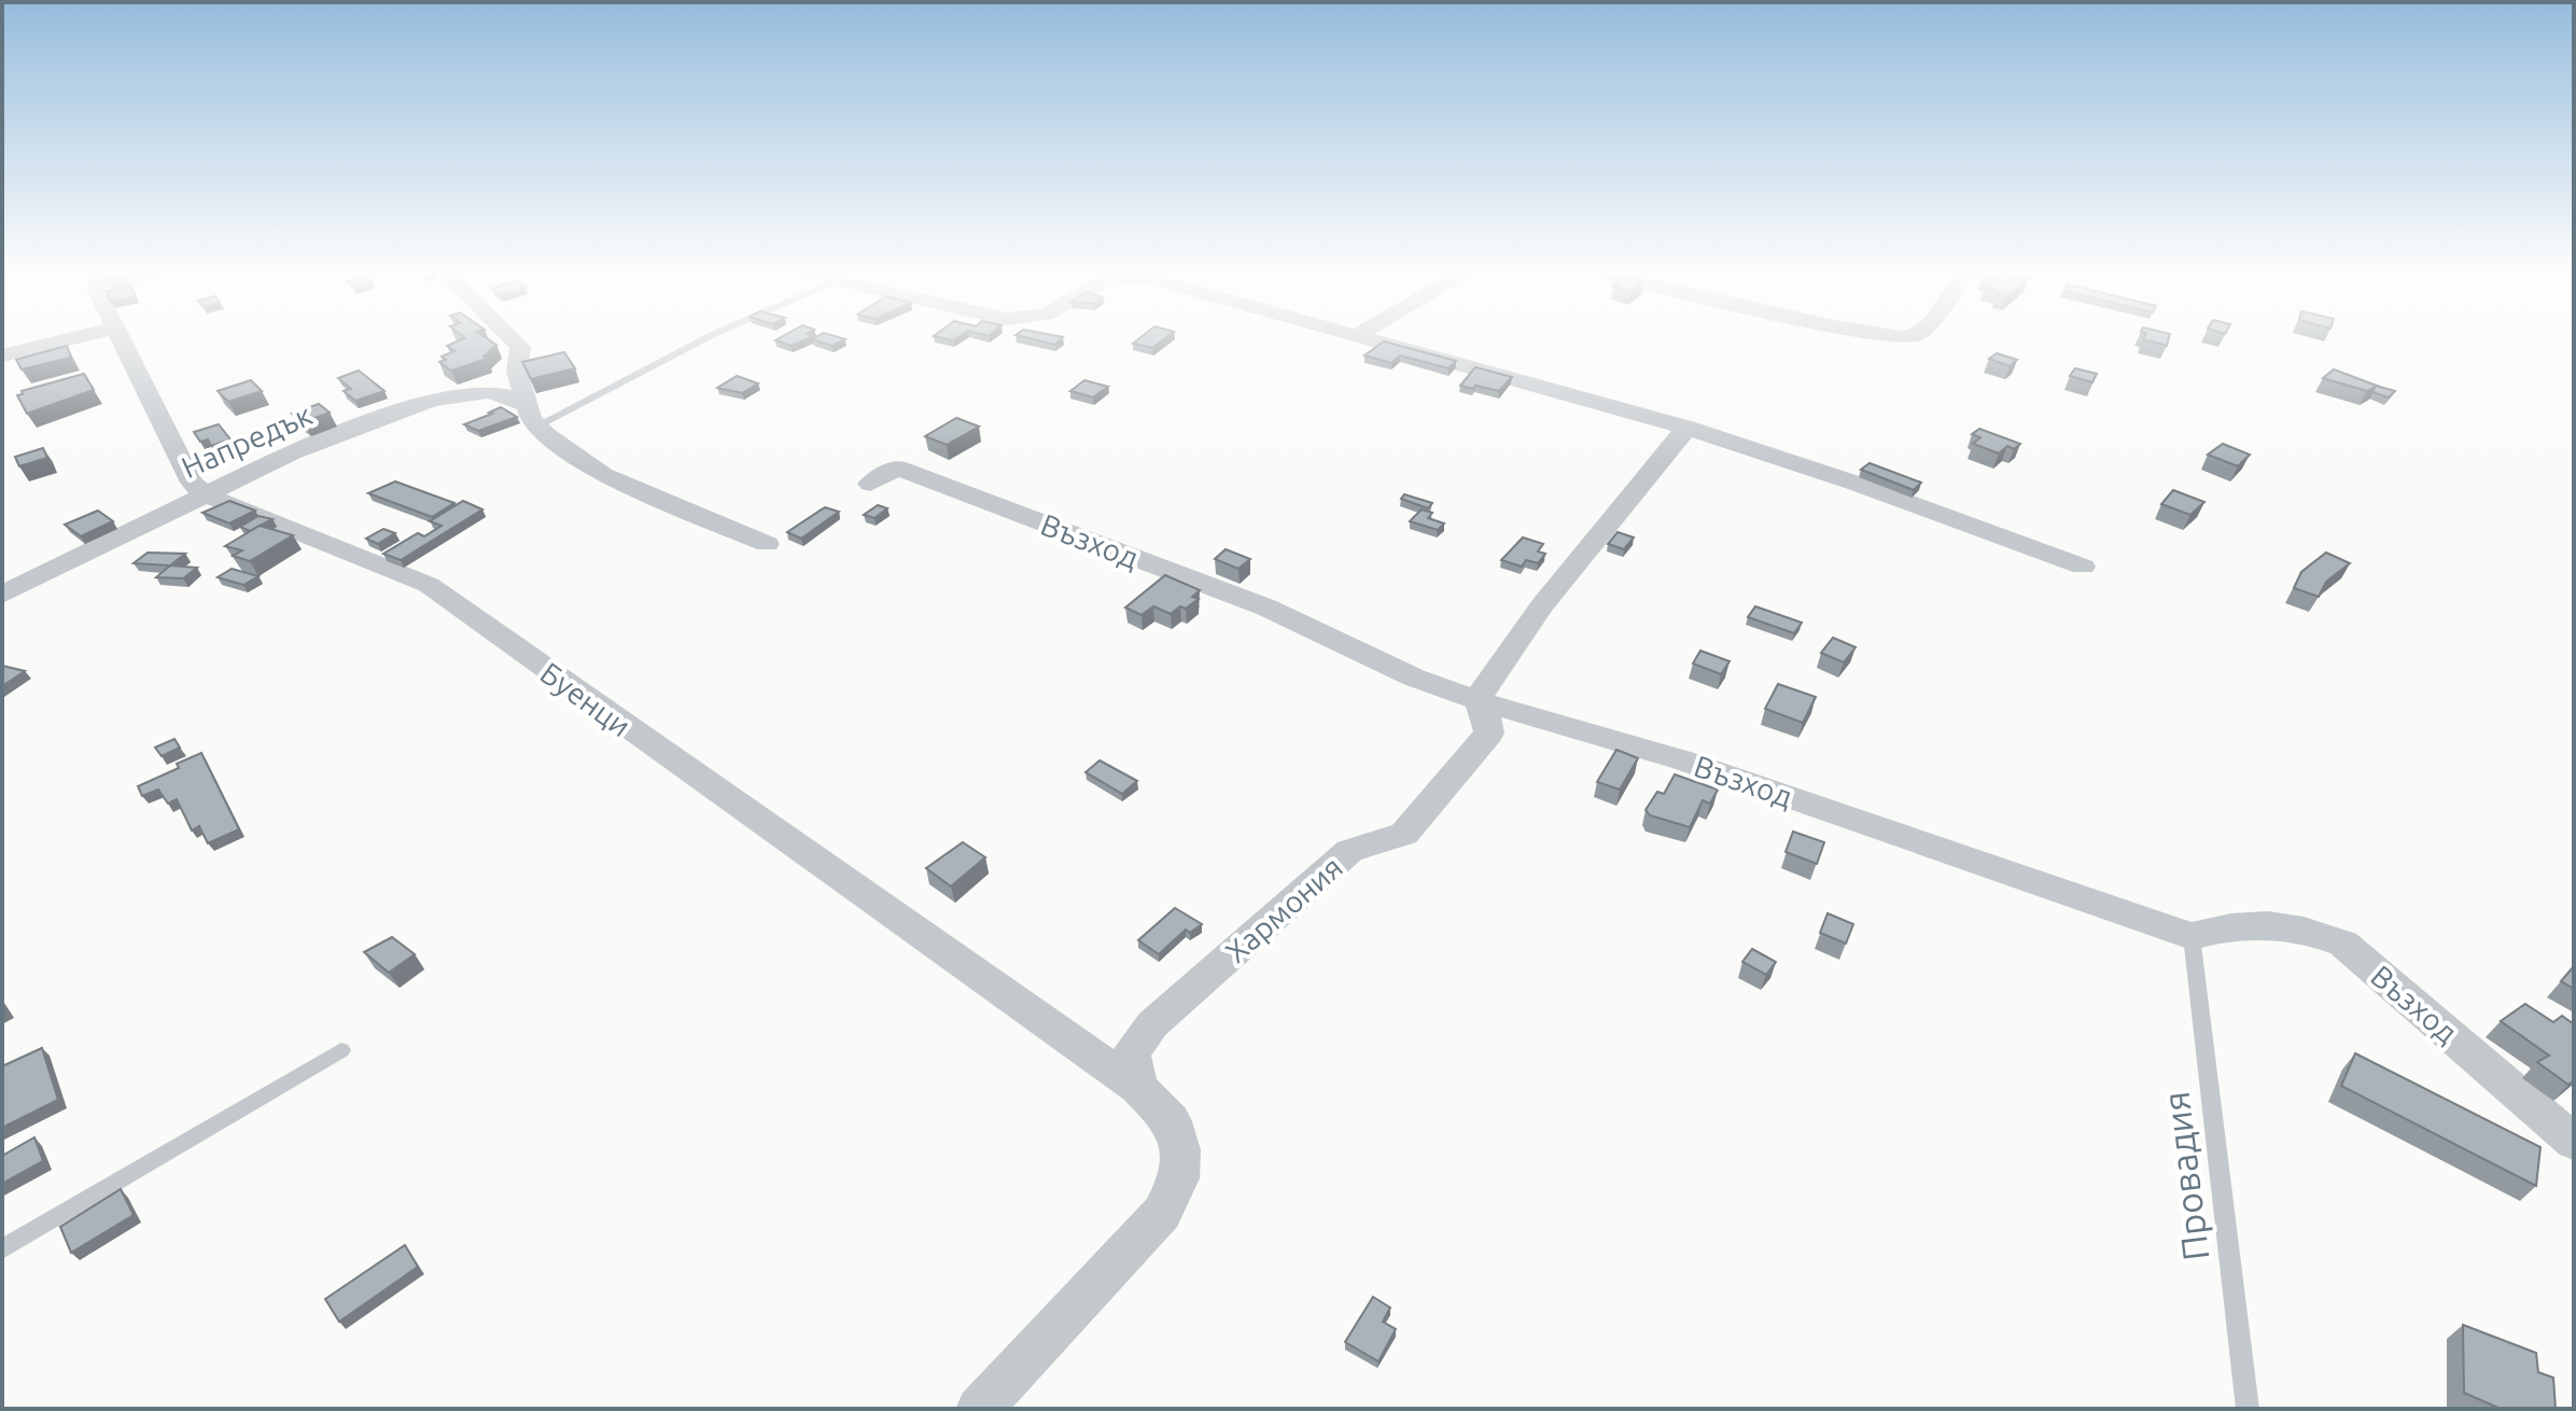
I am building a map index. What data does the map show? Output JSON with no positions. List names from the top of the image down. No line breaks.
{"streets":{"street":["Напредък","Възход","Буенци","Хармония"],"lane":["Провадия"]},"crossings":[["Напредък","Буенци"],["Възход","Хармония"],["Възход","Провадия"],["Буенци","Хармония"]]}
